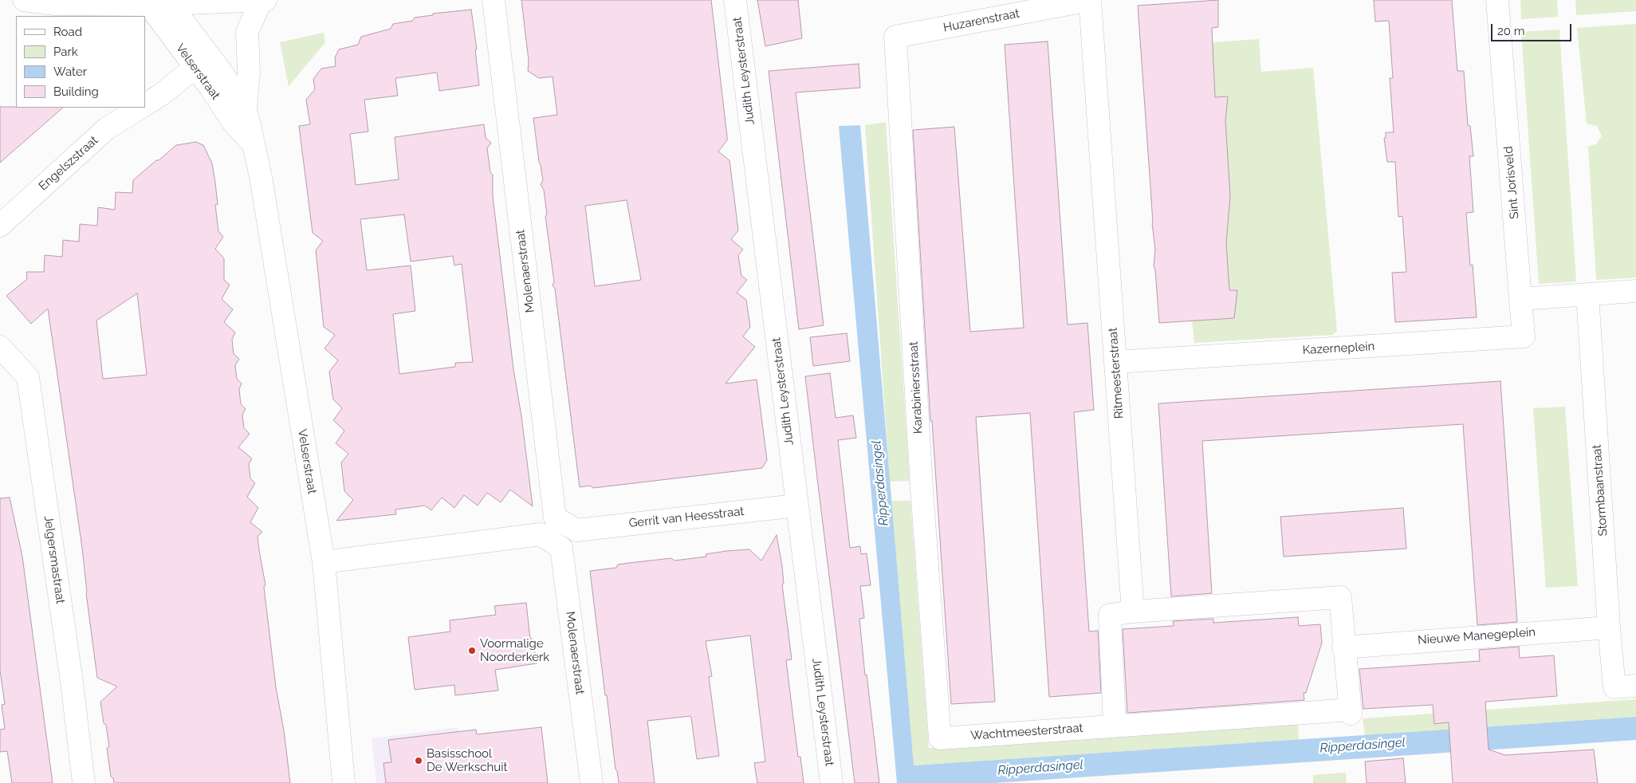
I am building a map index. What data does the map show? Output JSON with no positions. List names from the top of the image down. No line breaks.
{"streets":{"street":["Huzarenstraat","Judith Leysterstraat","Velserstraat","Engelszstraat","Sint Jorisveld","Molenaerstraat","Kazerneplein","Ritmeesterstraat","Karabiniersstraat","Stormbaanstraat","Gerrit van Heesstraat","Jelgersmastraat","Nieuwe Manegeplein","Wachtmeesterstraat"]},"crossings":[["Huzarenstraat","Ritmeesterstraat"],["Huzarenstraat","Karabiniersstraat"],["Judith Leysterstraat","Gerrit van Heesstraat"],["Velserstraat","Engelszstraat"],["Sint Jorisveld","Kazerneplein"],["Kazerneplein","Ritmeesterstraat"],["Karabiniersstraat","Wachtmeesterstraat"],["Stormbaanstraat","Nieuwe Manegeplein"]],"water":["Ripperdasingel"],"places":["Voormalige Noorderkerk","Basisschool De Werkschuit"],"legend":["Road","Park","Water","Building"],"scale_bar":"20 m"}
